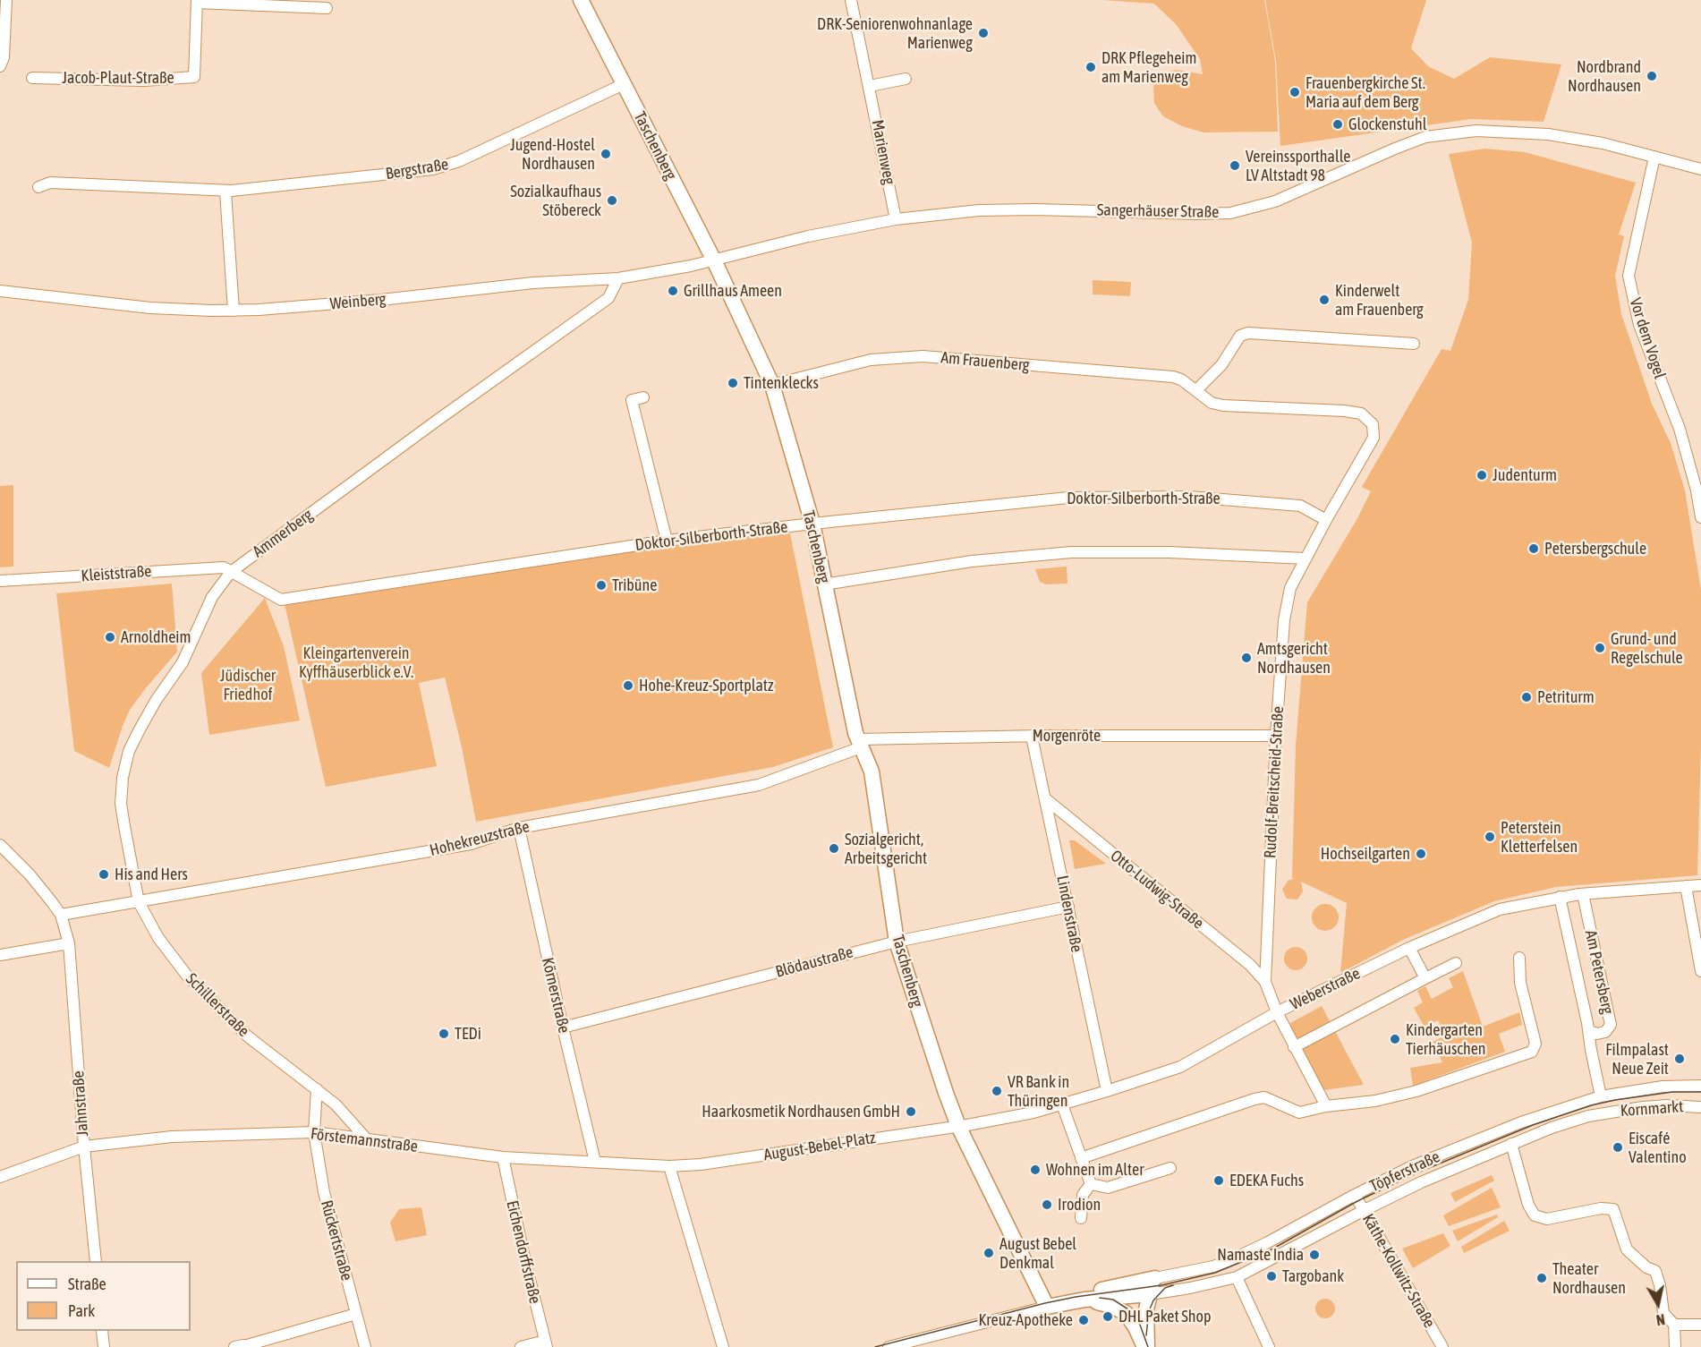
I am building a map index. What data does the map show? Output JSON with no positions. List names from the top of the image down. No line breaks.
{"streets":{"main road":["Taschenberg"],"street":["Jacob-Plaut-Straße","Marienweg","Bergstraße","Sangerhäuser Straße","Weinberg","Vor dem Vogel","Am Frauenberg","Doktor-Silberborth-Straße","Ammerberg","Kleiststraße","Morgenröte","Rudolf-Breitscheid-Straße","Hohekreuzstraße","Otto-Ludwig-Straße","Lindenstraße","Blödaustraße","Am Petersberg","Weberstraße","Körnerstraße","Schillerstraße","Jahnstraße","Kornmarkt","Förstemannstraße","August-Bebel-Platz","Töpferstraße","Rückertstraße","Eichendorffstraße","Käthe-Kollwitz-Straße"]},"crossings":[["Taschenberg","Bergstraße"],["Taschenberg","Sangerhäuser Straße"],["Taschenberg","Weinberg"],["Taschenberg","Am Frauenberg"],["Taschenberg","Doktor-Silberborth-Straße"],["Taschenberg","Morgenröte"],["Taschenberg","Hohekreuzstraße"],["Taschenberg","Blödaustraße"],["Taschenberg","Weberstraße"],["Taschenberg","August-Bebel-Platz"],["Marienweg","Sangerhäuser Straße"],["Sangerhäuser Straße","Weinberg"],["Sangerhäuser Straße","Vor dem Vogel"],["Weinberg","Ammerberg"],["Am Frauenberg","Doktor-Silberborth-Straße"],["Am Frauenberg","Rudolf-Breitscheid-Straße"],["Doktor-Silberborth-Straße","Ammerberg"],["Doktor-Silberborth-Straße","Kleiststraße"],["Doktor-Silberborth-Straße","Rudolf-Breitscheid-Straße"],["Ammerberg","Kleiststraße"],["Ammerberg","Hohekreuzstraße"],["Ammerberg","Schillerstraße"],["Morgenröte","Rudolf-Breitscheid-Straße"],["Morgenröte","Hohekreuzstraße"],["Morgenröte","Lindenstraße"],["Rudolf-Breitscheid-Straße","Otto-Ludwig-Straße"],["Rudolf-Breitscheid-Straße","Weberstraße"],["Hohekreuzstraße","Körnerstraße"],["Hohekreuzstraße","Schillerstraße"],["Hohekreuzstraße","Jahnstraße"],["Otto-Ludwig-Straße","Lindenstraße"],["Lindenstraße","Blödaustraße"],["Lindenstraße","Weberstraße"],["Blödaustraße","Körnerstraße"],["Am Petersberg","Weberstraße"],["Am Petersberg","Töpferstraße"],["Weberstraße","August-Bebel-Platz"],["Körnerstraße","Förstemannstraße"],["Schillerstraße","Förstemannstraße"],["Jahnstraße","Förstemannstraße"],["Kornmarkt","Töpferstraße"],["Förstemannstraße","August-Bebel-Platz"],["Förstemannstraße","Rückertstraße"],["Förstemannstraße","Eichendorffstraße"],["Töpferstraße","Käthe-Kollwitz-Straße"]],"parks":["Kleingartenverein Kyffhäuserblick e.V.","Jüdischer Friedhof"],"places":["DRK-Seniorenwohnanlage Marienweg","DRK Pflegeheim am Marienweg","Nordbrand Nordhausen","Frauenbergkirche St. Maria auf dem Berg","Glockenstuhl","Jugend-Hostel Nordhausen","Vereinssporthalle LV Altstadt 98","Sozialkaufhaus Stöbereck","Grillhaus Ameen","Kinderwelt am Frauenberg","Tintenklecks","Judenturm","Petersbergschule","Tribüne","Arnoldheim","Grund- und Regelschule","Amtsgericht Nordhausen","Hohe-Kreuz-Sportplatz","Petriturm","Peterstein Kletterfelsen","Sozialgericht, Arbeitsgericht","Hochseilgarten","His and Hers","TEDi","Kindergarten Tierhäuschen","Filmpalast Neue Zeit","VR Bank in Thüringen","Haarkosmetik Nordhausen GmbH","Eiscafé Valentino","Wohnen im Alter","EDEKA Fuchs","Irodion","August Bebel Denkmal","Namaste India","Targobank","Theater Nordhausen","DHL Paket Shop","Kreuz-Apotheke"],"legend":["Straße","Park"],"north":"bottom"}
